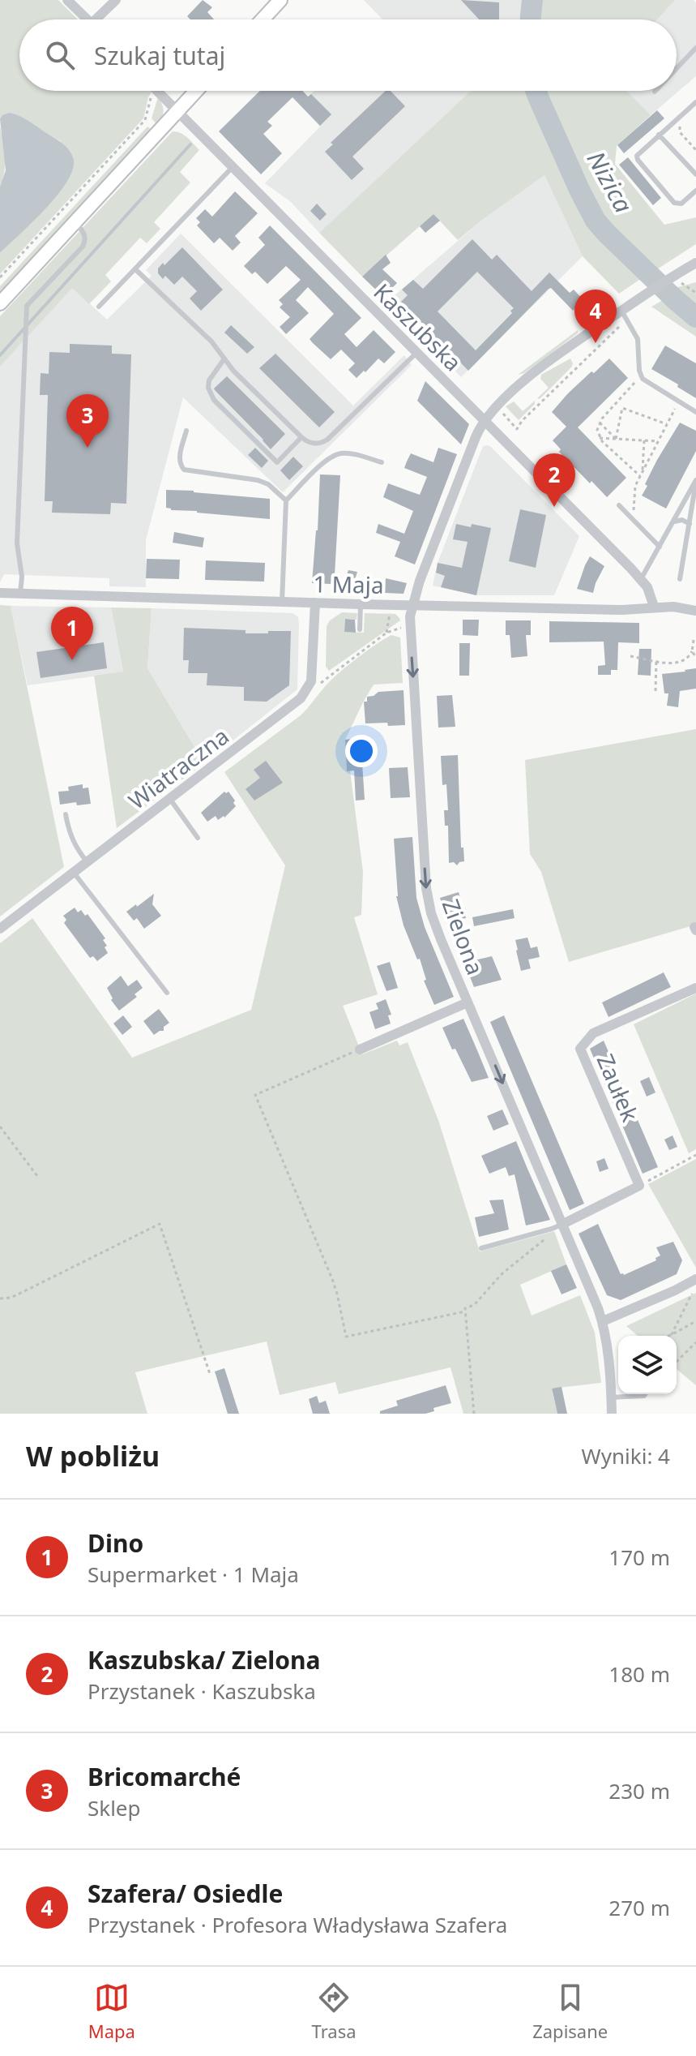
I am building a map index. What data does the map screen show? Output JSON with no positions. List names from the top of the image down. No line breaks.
{"streets":{"street":["Kaszubska","1 Maja","Wiatraczna","Zielona","Zaułek"]},"crossings":[["Kaszubska","1 Maja"],["Kaszubska","Zielona"],["1 Maja","Wiatraczna"],["1 Maja","Zielona"]],"one_way":["Zielona"],"water":["Nizica"],"page":{"search":"Szukaj tutaj","pins":["4","3","2","1"],"heading":["W pobliżu","Wyniki: 4"],"list":[{"mark":"1","name":"Dino","note":"Supermarket · 1 Maja","value":"170 m"},{"mark":"2","name":"Kaszubska/ Zielona","note":"Przystanek · Kaszubska","value":"180 m"},{"mark":"3","name":"Bricomarché","note":"Sklep","value":"230 m"},{"mark":"4","name":"Szafera/ Osiedle","note":"Przystanek · Profesora Władysława Szafera","value":"270 m"}],"nav":["Mapa","Trasa","Zapisane"]}}
